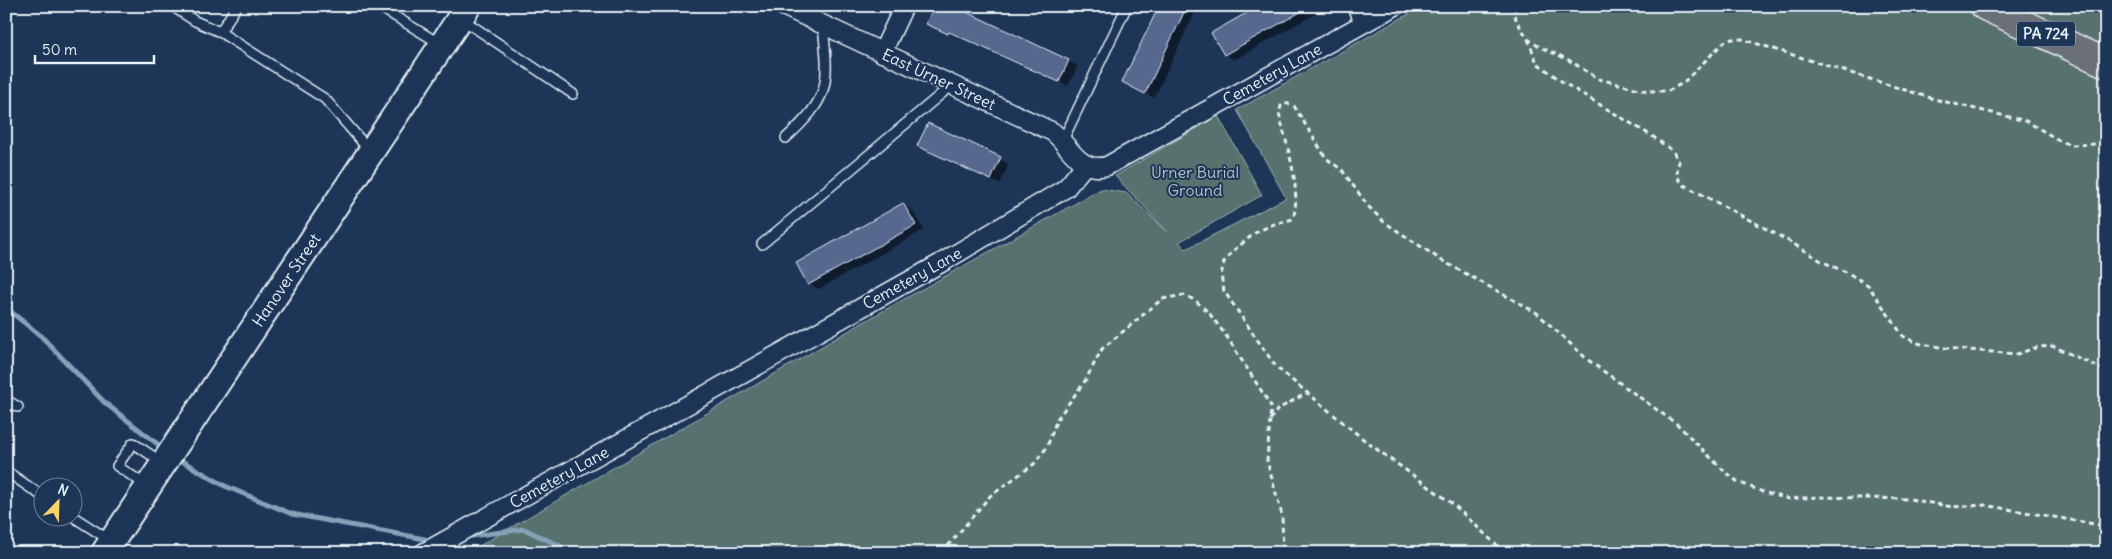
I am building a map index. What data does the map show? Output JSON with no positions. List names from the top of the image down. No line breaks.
{"streets":{"main road":["PA 724","Hanover Street"],"street":["Cemetery Lane","East Urner Street"]},"crossings":[["Cemetery Lane","East Urner Street"]],"parks":["Urner Burial Ground"],"scale_bar":"50 m","north":"top right"}
